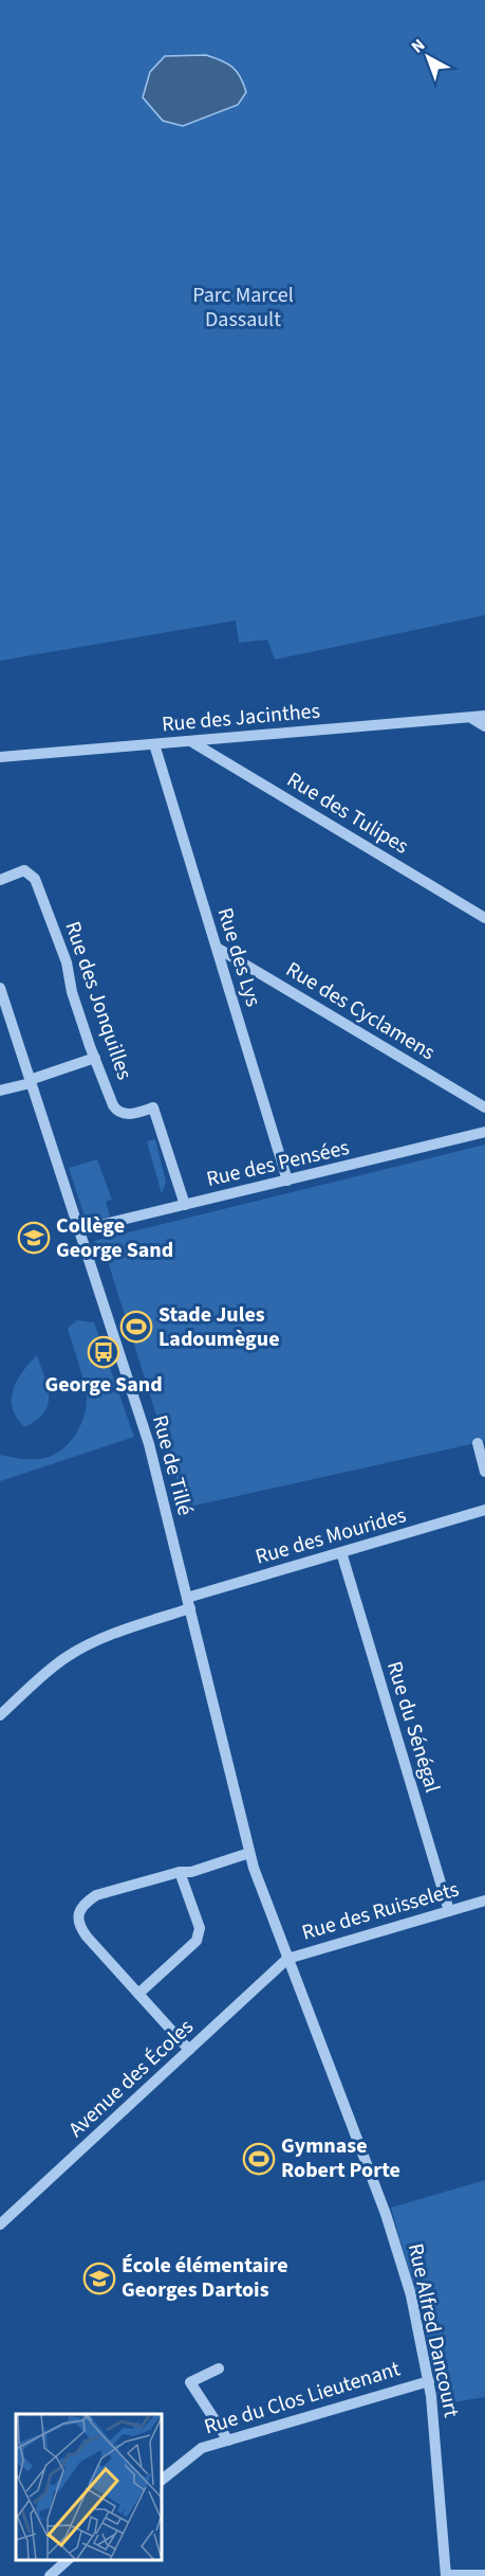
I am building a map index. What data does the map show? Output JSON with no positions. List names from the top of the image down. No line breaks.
{"streets":{"street":["Rue des Jacinthes","Rue des Tulipes","Rue des Lys","Rue des Jonquilles","Rue des Cyclamens","Rue des Pensées","Rue de Tillé","Rue des Mourides","Rue du Sénégal","Rue des Ruisselets","Avenue des Écoles","Rue Alfred Dancourt","Rue du Clos Lieutenant"]},"crossings":[["Rue des Jacinthes","Rue des Tulipes"],["Rue des Jacinthes","Rue des Lys"],["Rue des Lys","Rue des Cyclamens"],["Rue des Lys","Rue des Pensées"],["Rue des Jonquilles","Rue des Pensées"],["Rue des Pensées","Rue de Tillé"],["Rue de Tillé","Rue des Mourides"],["Rue de Tillé","Rue des Ruisselets"],["Rue de Tillé","Avenue des Écoles"],["Rue de Tillé","Rue Alfred Dancourt"],["Rue des Mourides","Rue du Sénégal"],["Rue du Sénégal","Rue des Ruisselets"],["Rue des Ruisselets","Avenue des Écoles"],["Rue des Ruisselets","Rue Alfred Dancourt"],["Avenue des Écoles","Rue Alfred Dancourt"],["Rue Alfred Dancourt","Rue du Clos Lieutenant"]],"parks":["Parc Marcel Dassault"],"places":{"school or university":["Collège George Sand","École élémentaire Georges Dartois"],"sports":["Stade Jules Ladoumègue","Gymnase Robert Porte"],"bus stop":["George Sand"]},"north":"top left"}
